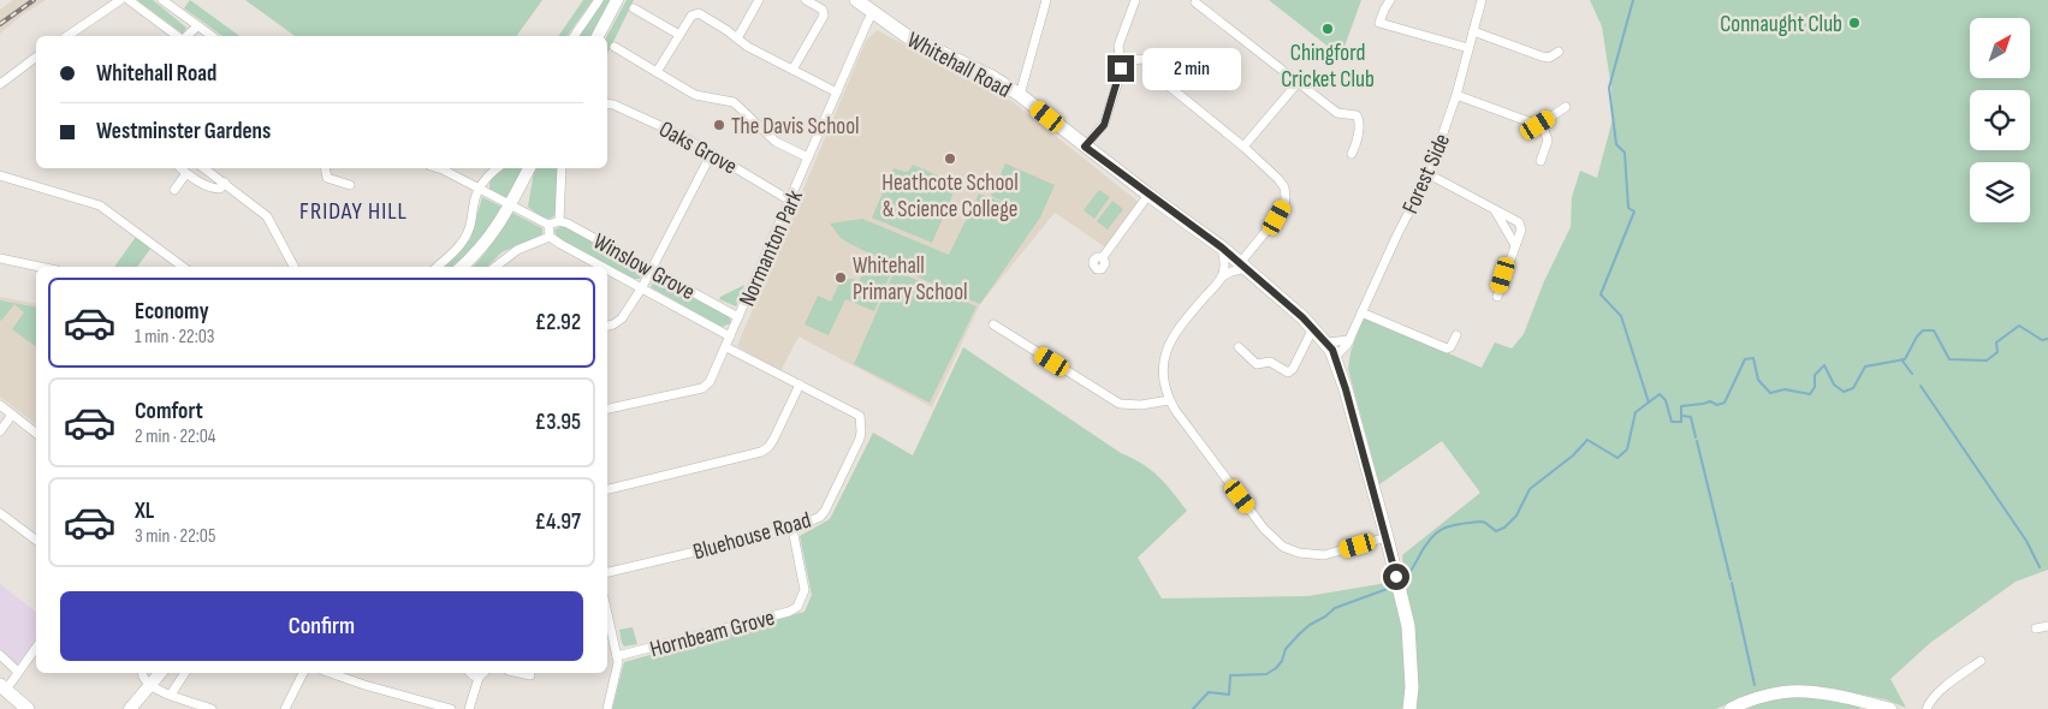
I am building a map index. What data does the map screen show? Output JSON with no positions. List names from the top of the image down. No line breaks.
{"streets":{"main road":["Whitehall Road"],"street":["Oaks Grove","Forest Side","Normanton Park","Winslow Grove","Bluehouse Road","Hornbeam Grove"]},"crossings":[["Whitehall Road","Forest Side"],["Whitehall Road","Normanton Park"],["Oaks Grove","Normanton Park"],["Normanton Park","Winslow Grove"],["Normanton Park","Bluehouse Road"],["Bluehouse Road","Hornbeam Grove"]],"districts":["FRIDAY HILL"],"places":["Connaught Club","Chingford Cricket Club","The Davis School","Heathcote School & Science College","Whitehall Primary School"],"north":"top right","page":{"banner":["Whitehall Road","Westminster Gardens"],"bubble":"2 min","list":[{"name":"Economy","note":"1 min · 22:03","value":"£2.92"},{"name":"Comfort","note":"2 min · 22:04","value":"£3.95"},{"name":"XL","note":"3 min · 22:05","value":"£4.97"}],"buttons":"Confirm"}}
